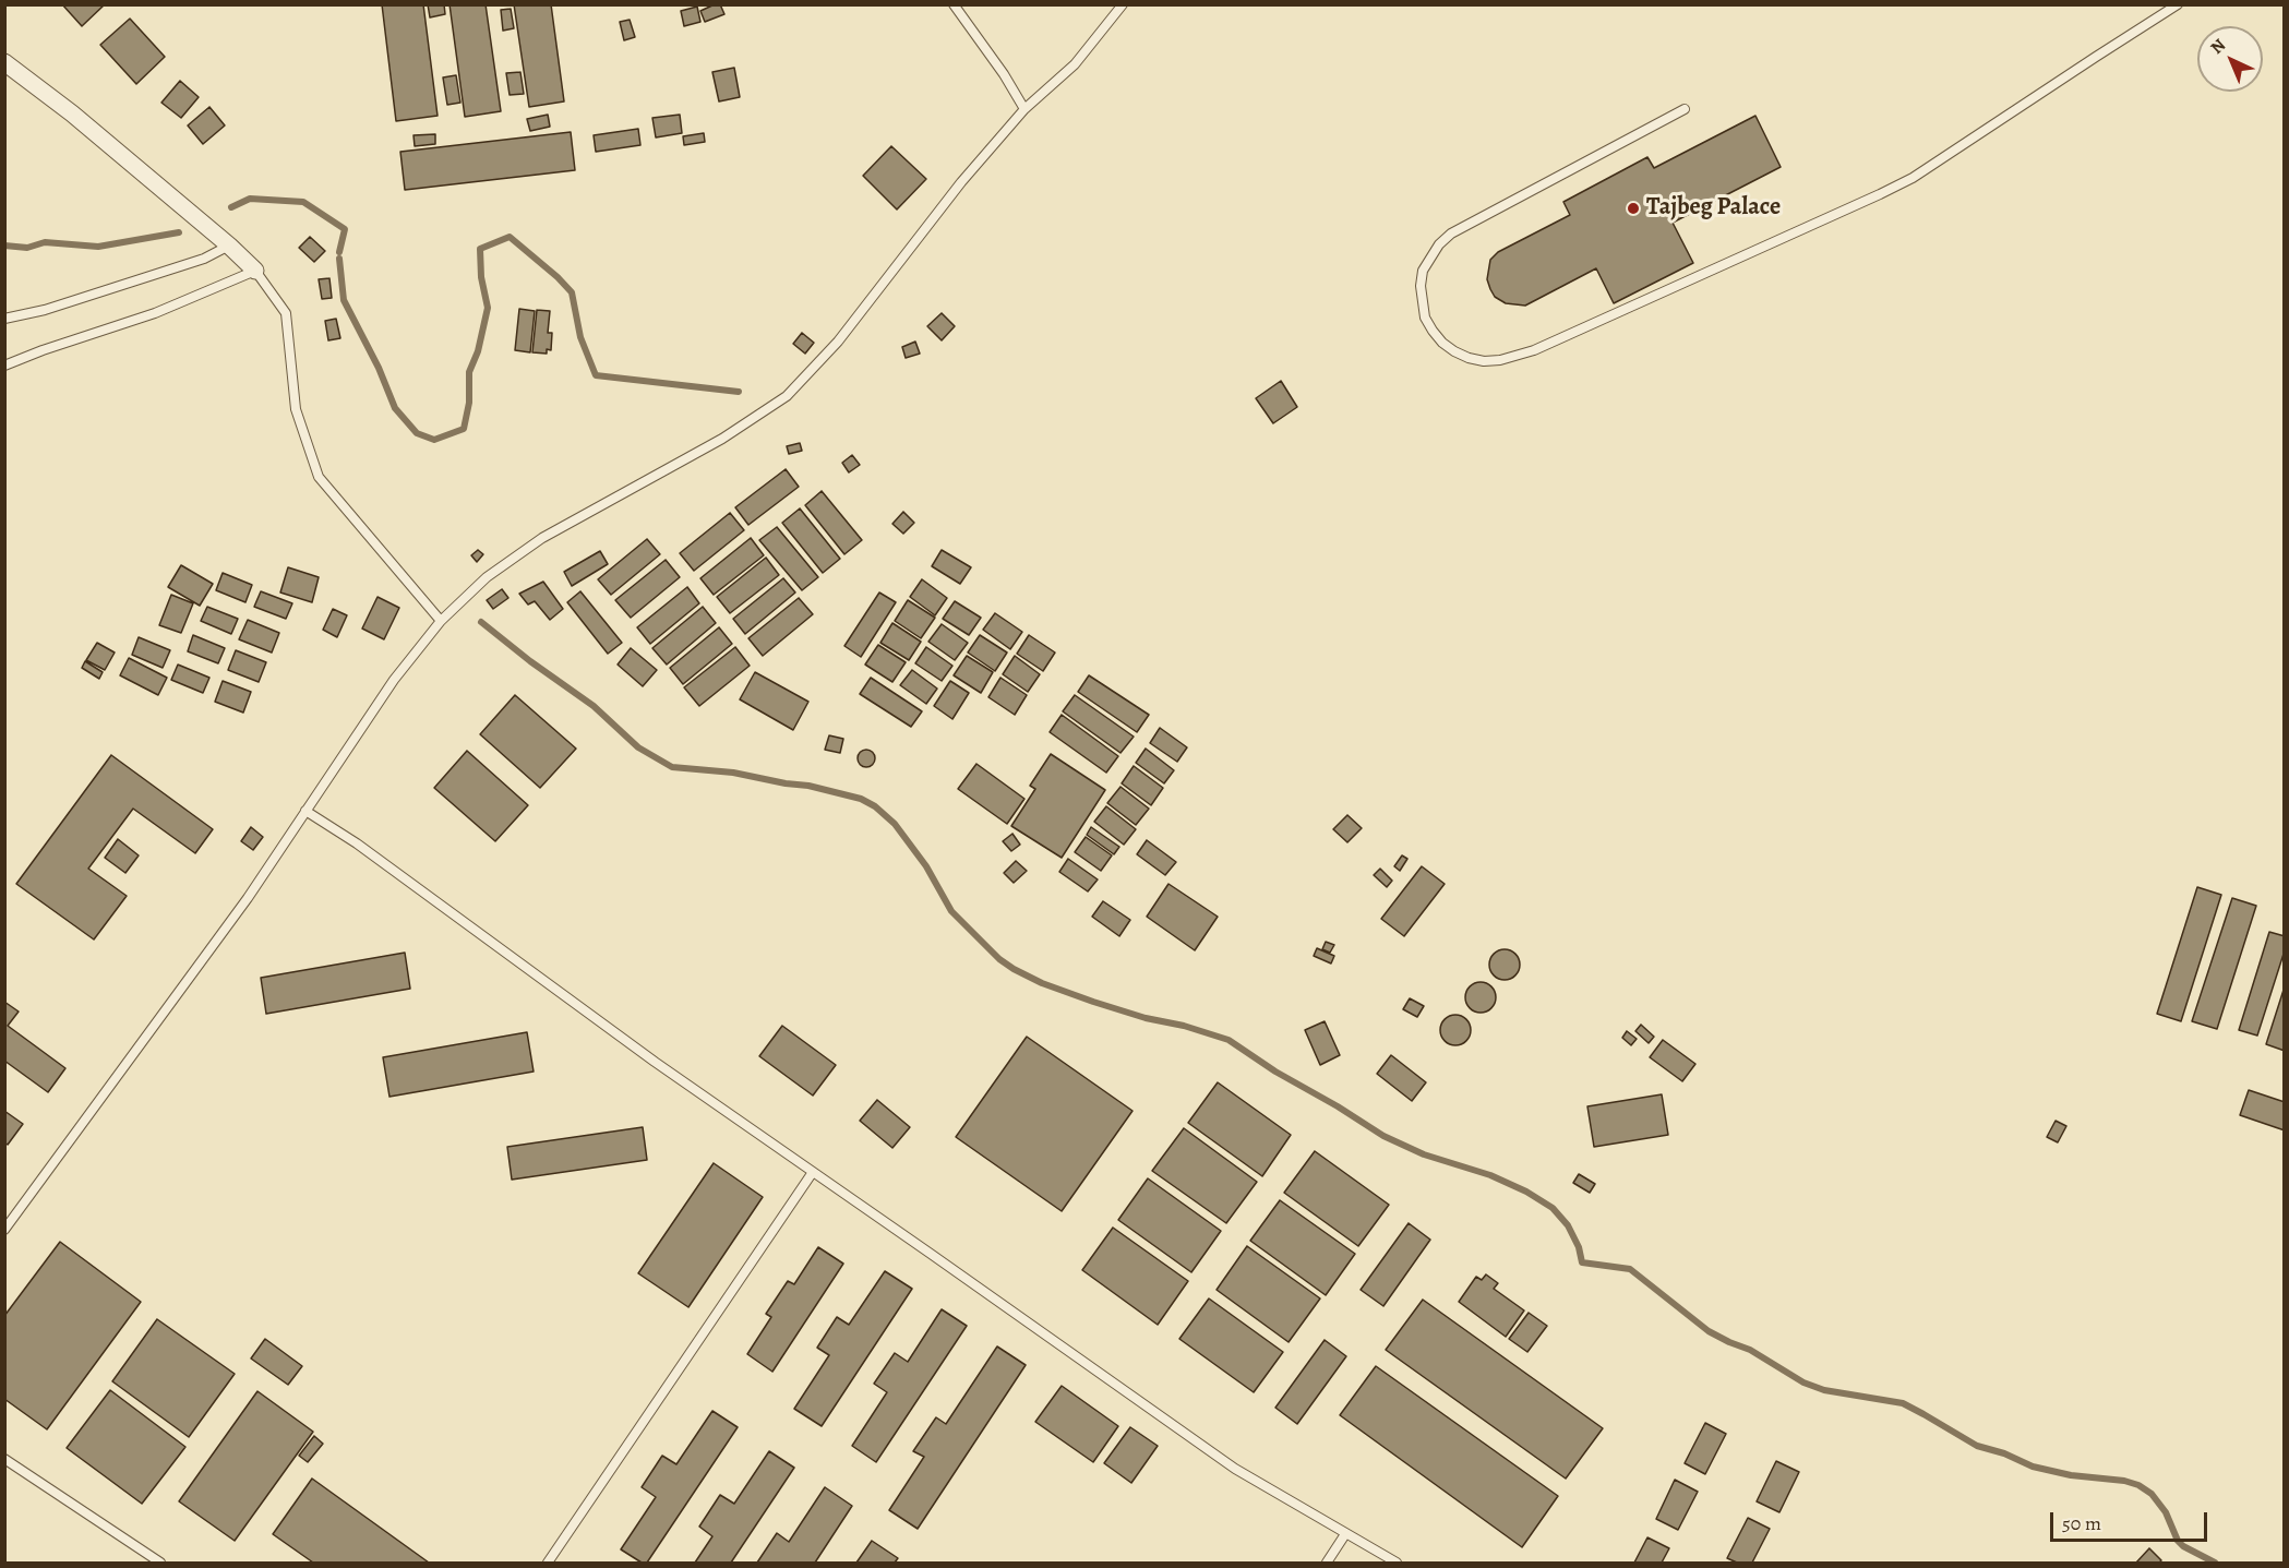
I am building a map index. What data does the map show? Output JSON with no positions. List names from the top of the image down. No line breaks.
{"places":["Tajbeg Palace"],"scale_bar":"50 m","north":"top left"}
